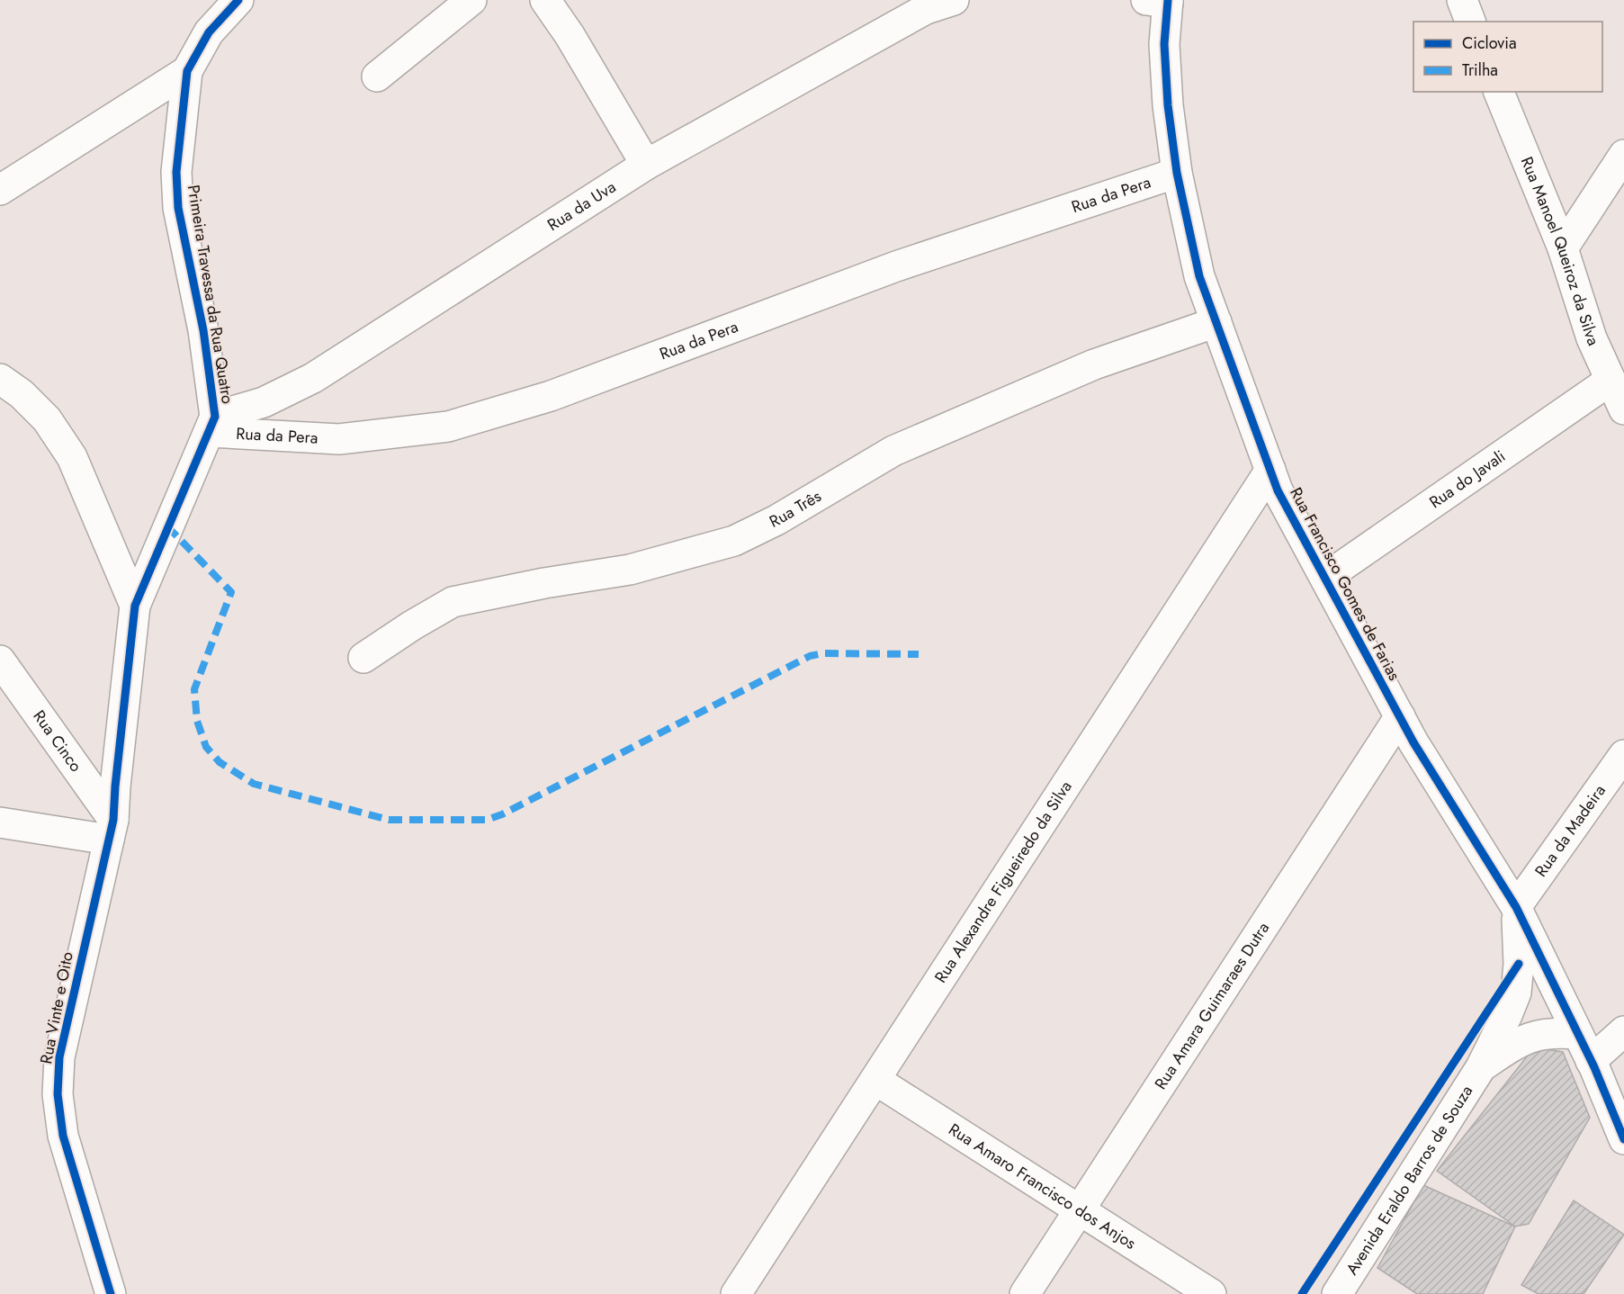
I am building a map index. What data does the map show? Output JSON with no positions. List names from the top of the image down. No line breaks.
{"streets":{"street":["Rua da Pera","Rua da Uva","Rua Manoel Queiroz da Silva","Primeira Travessa da Rua Quatro","Rua do Javali","Rua Três","Rua Francisco Gomes de Farias","Rua Cinco","Rua da Madeira","Rua Alexandre Figueiredo da Silva","Rua Amara Guimaraes Dutra","Rua Vinte e Oito","Avenida Eraldo Barros de Souza","Rua Amaro Francisco dos Anjos"]},"crossings":[["Rua da Pera","Rua da Uva"],["Rua da Pera","Primeira Travessa da Rua Quatro"],["Rua da Pera","Rua Francisco Gomes de Farias"],["Rua da Uva","Primeira Travessa da Rua Quatro"],["Rua Manoel Queiroz da Silva","Rua do Javali"],["Rua do Javali","Rua Francisco Gomes de Farias"],["Rua Três","Rua Francisco Gomes de Farias"],["Rua Francisco Gomes de Farias","Rua da Madeira"],["Rua Francisco Gomes de Farias","Rua Alexandre Figueiredo da Silva"],["Rua Francisco Gomes de Farias","Rua Amara Guimaraes Dutra"],["Rua Francisco Gomes de Farias","Avenida Eraldo Barros de Souza"],["Rua Cinco","Rua Vinte e Oito"],["Rua da Madeira","Avenida Eraldo Barros de Souza"],["Rua Alexandre Figueiredo da Silva","Rua Amaro Francisco dos Anjos"],["Rua Amara Guimaraes Dutra","Rua Amaro Francisco dos Anjos"]],"legend":["Ciclovia","Trilha"]}
